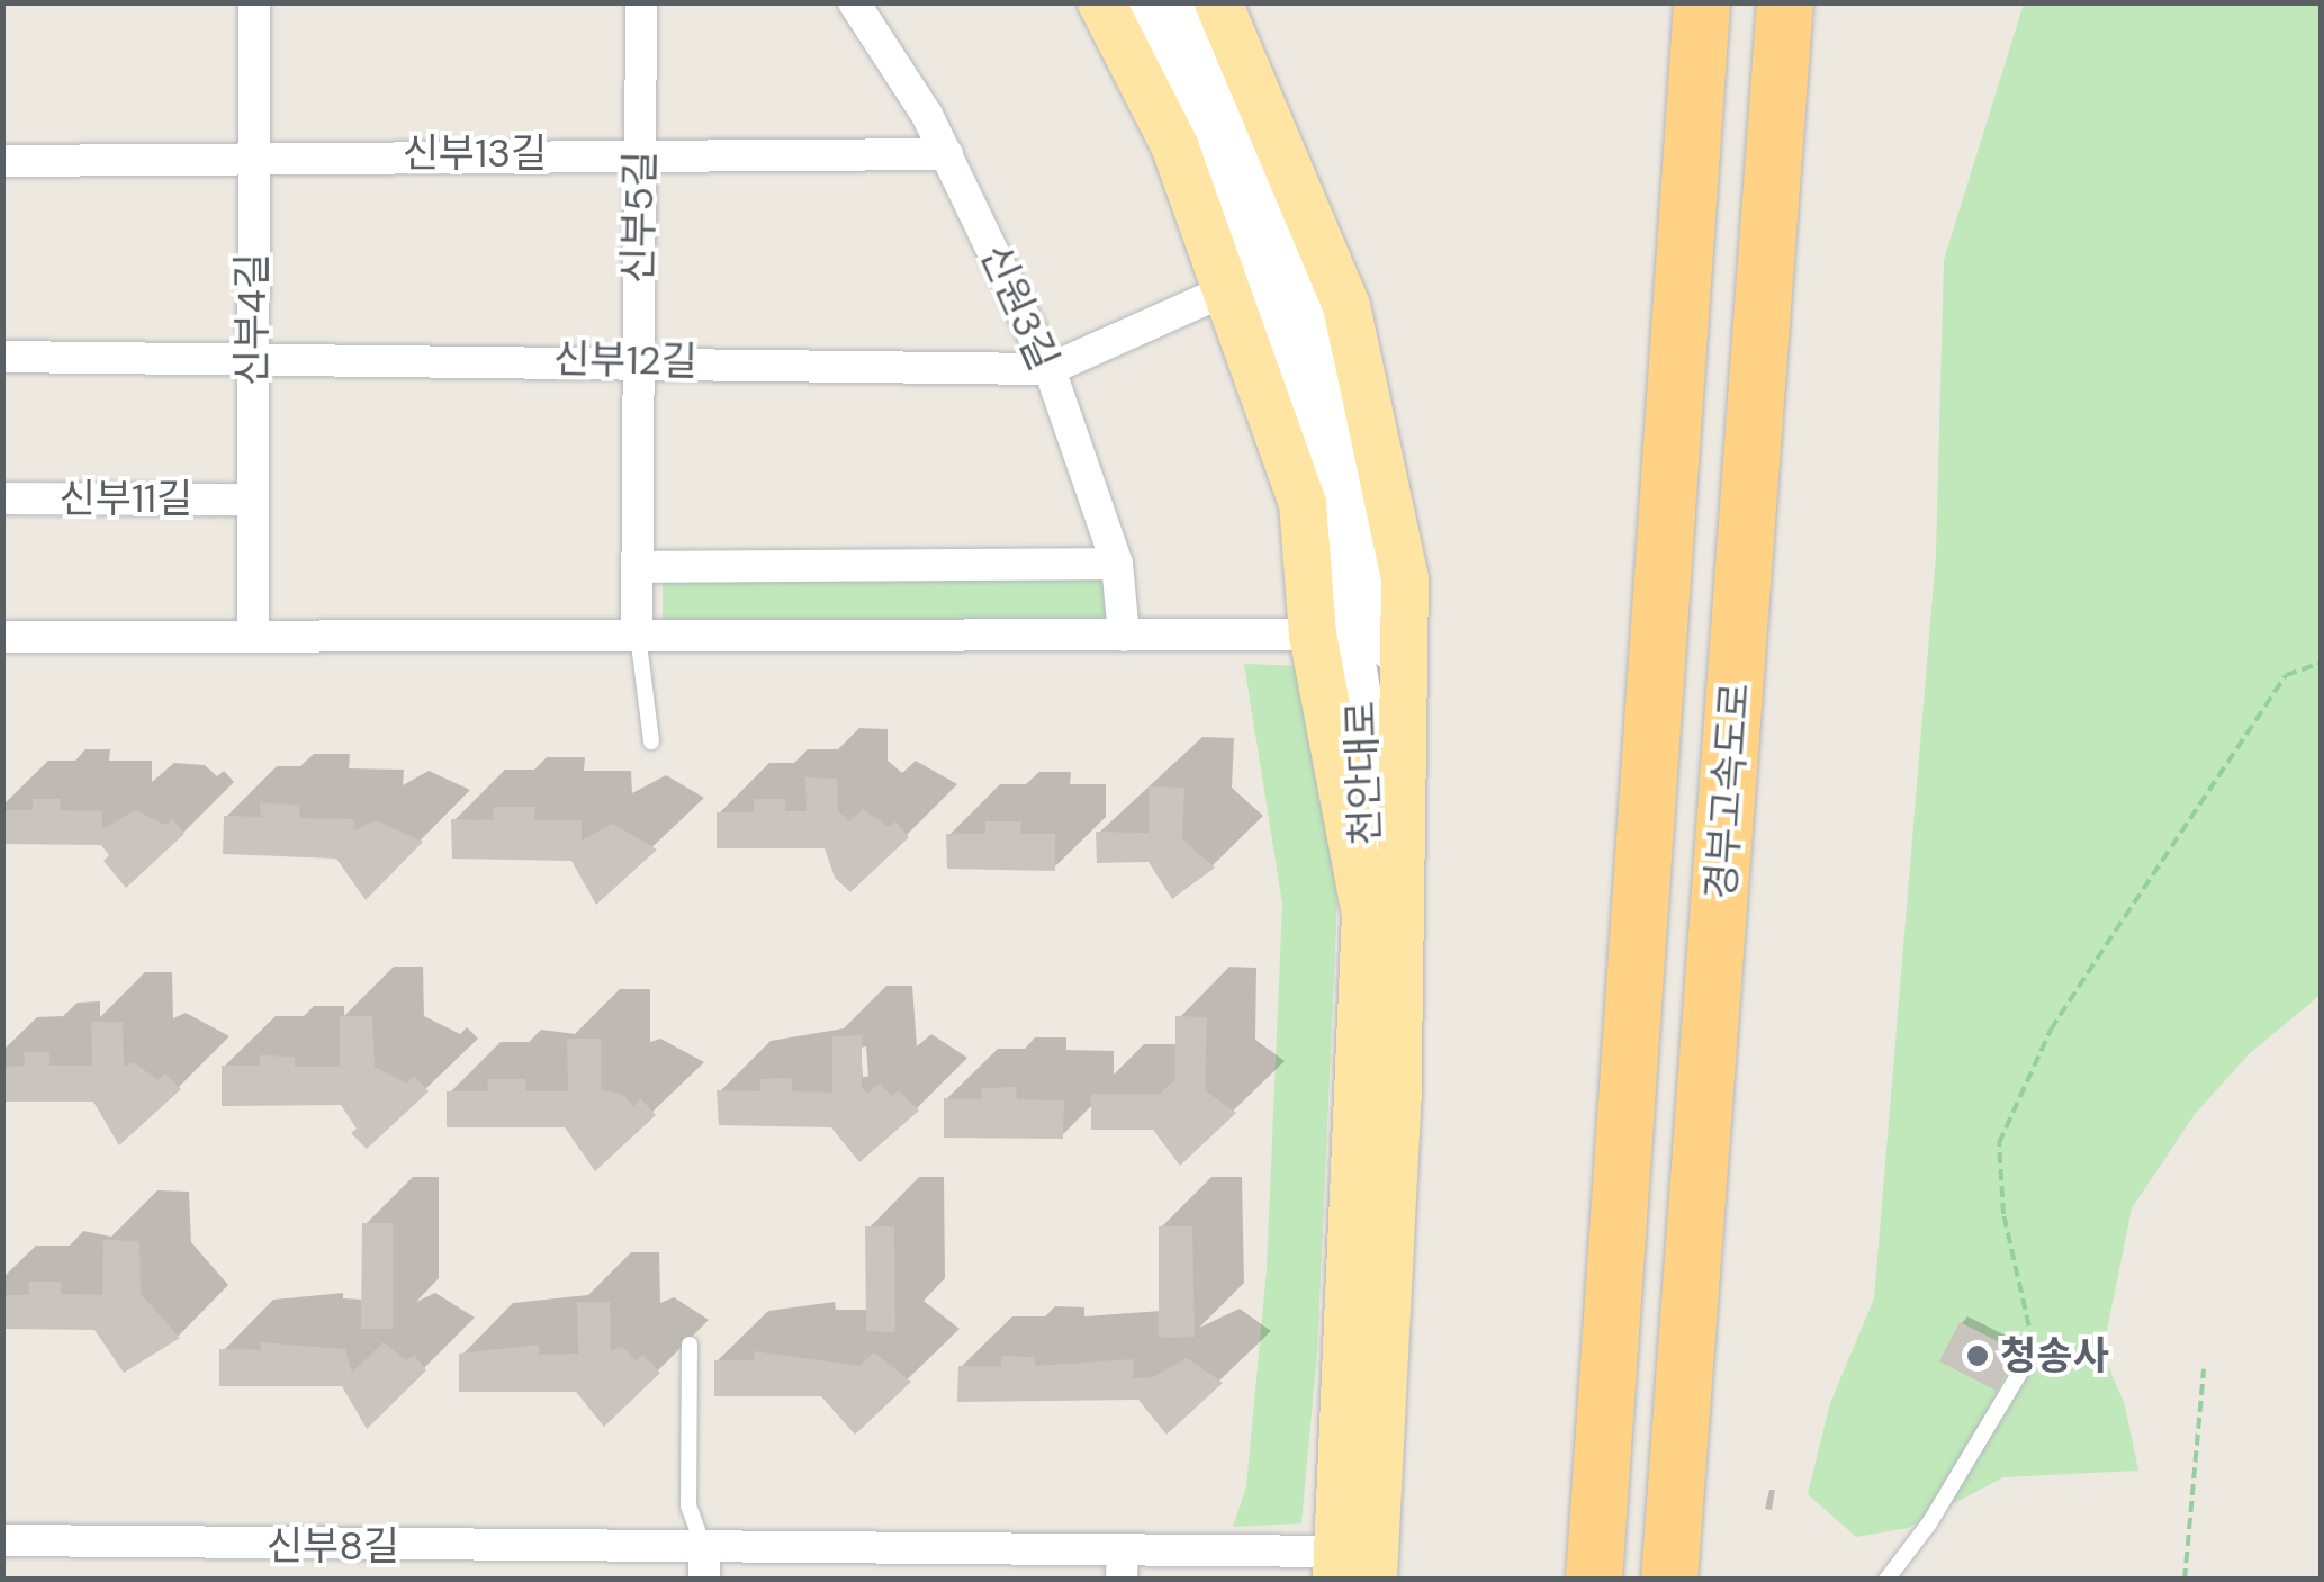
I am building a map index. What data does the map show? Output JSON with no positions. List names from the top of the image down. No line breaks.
{"streets":{"highway":["경부고속도로"],"main road":["천안대로"],"street":["신부13길","신부5길","신원3길","신부4길","신부12길","신부11길","신부8길"]},"crossings":[["신부13길","신부5길"],["신부13길","신원3길"],["신부13길","신부4길"],["신부5길","신부12길"],["신원3길","신부12길"],["신부4길","신부12길"],["신부4길","신부11길"],["천안대로","신부8길"]],"places":["청송사"]}
